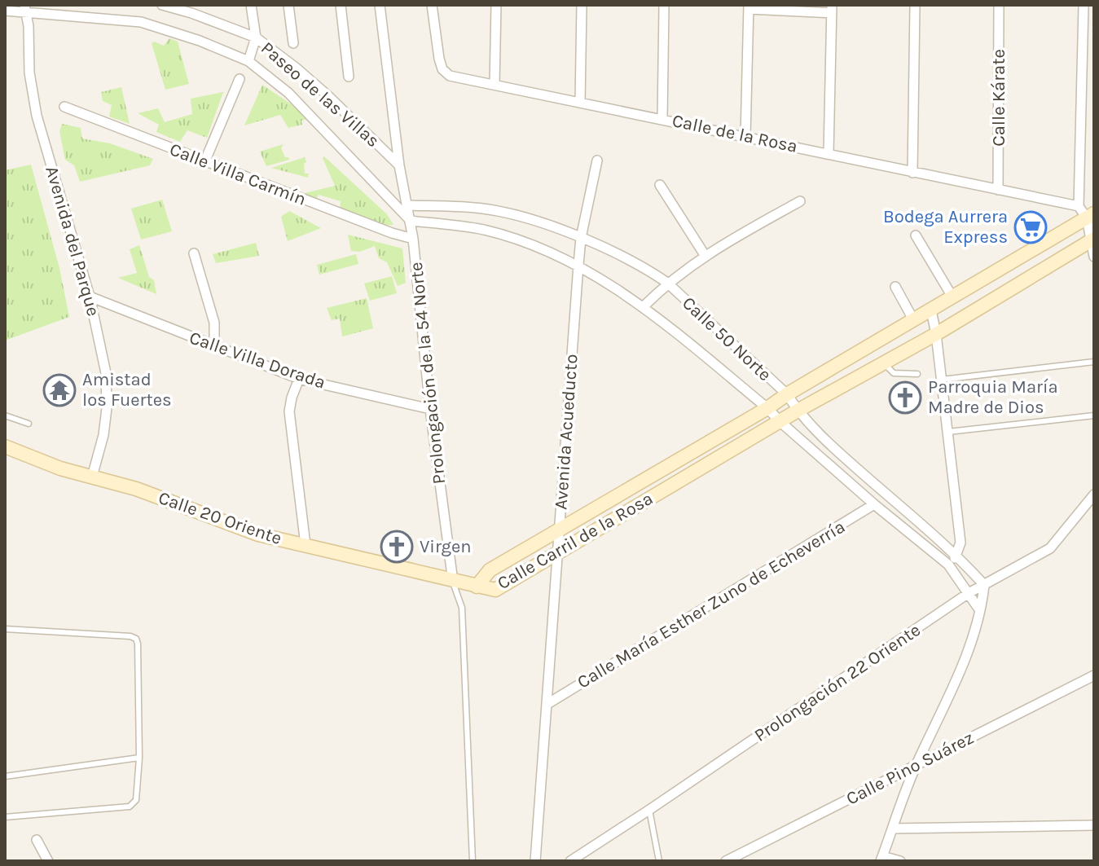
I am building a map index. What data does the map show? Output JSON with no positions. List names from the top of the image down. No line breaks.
{"streets":{"main road":["Calle 20 Oriente","Calle Carril de la Rosa"],"street":["Paseo de las Villas","Calle Kárate","Calle de la Rosa","Calle Villa Carmín","Avenida del Parque","Calle 50 Norte","Calle Villa Dorada","Prolongación de la 54 Norte","Avenida Acueducto","Calle María Esther Zuno de Echeverría","Prolongación 22 Oriente","Calle Pino Suárez"]},"crossings":[["Paseo de las Villas","Avenida del Parque"],["Paseo de las Villas","Calle 50 Norte"],["Paseo de las Villas","Prolongación de la 54 Norte"],["Calle Kárate","Calle de la Rosa"],["Calle Villa Carmín","Prolongación de la 54 Norte"],["Avenida del Parque","Calle Villa Dorada"],["Avenida del Parque","Calle 20 Oriente"],["Calle 50 Norte","Prolongación de la 54 Norte"],["Calle 50 Norte","Avenida Acueducto"],["Calle 50 Norte","Calle Carril de la Rosa"],["Calle 50 Norte","Calle María Esther Zuno de Echeverría"],["Calle 50 Norte","Prolongación 22 Oriente"],["Calle Villa Dorada","Prolongación de la 54 Norte"],["Prolongación de la 54 Norte","Calle 20 Oriente"],["Avenida Acueducto","Calle Carril de la Rosa"],["Avenida Acueducto","Calle María Esther Zuno de Echeverría"],["Calle 20 Oriente","Calle Carril de la Rosa"]],"places":{"supermarket":["Bodega Aurrera Express"],"temple":["Amistad los Fuertes"],"church":["Parroquia María Madre de Dios","Virgen"]}}
